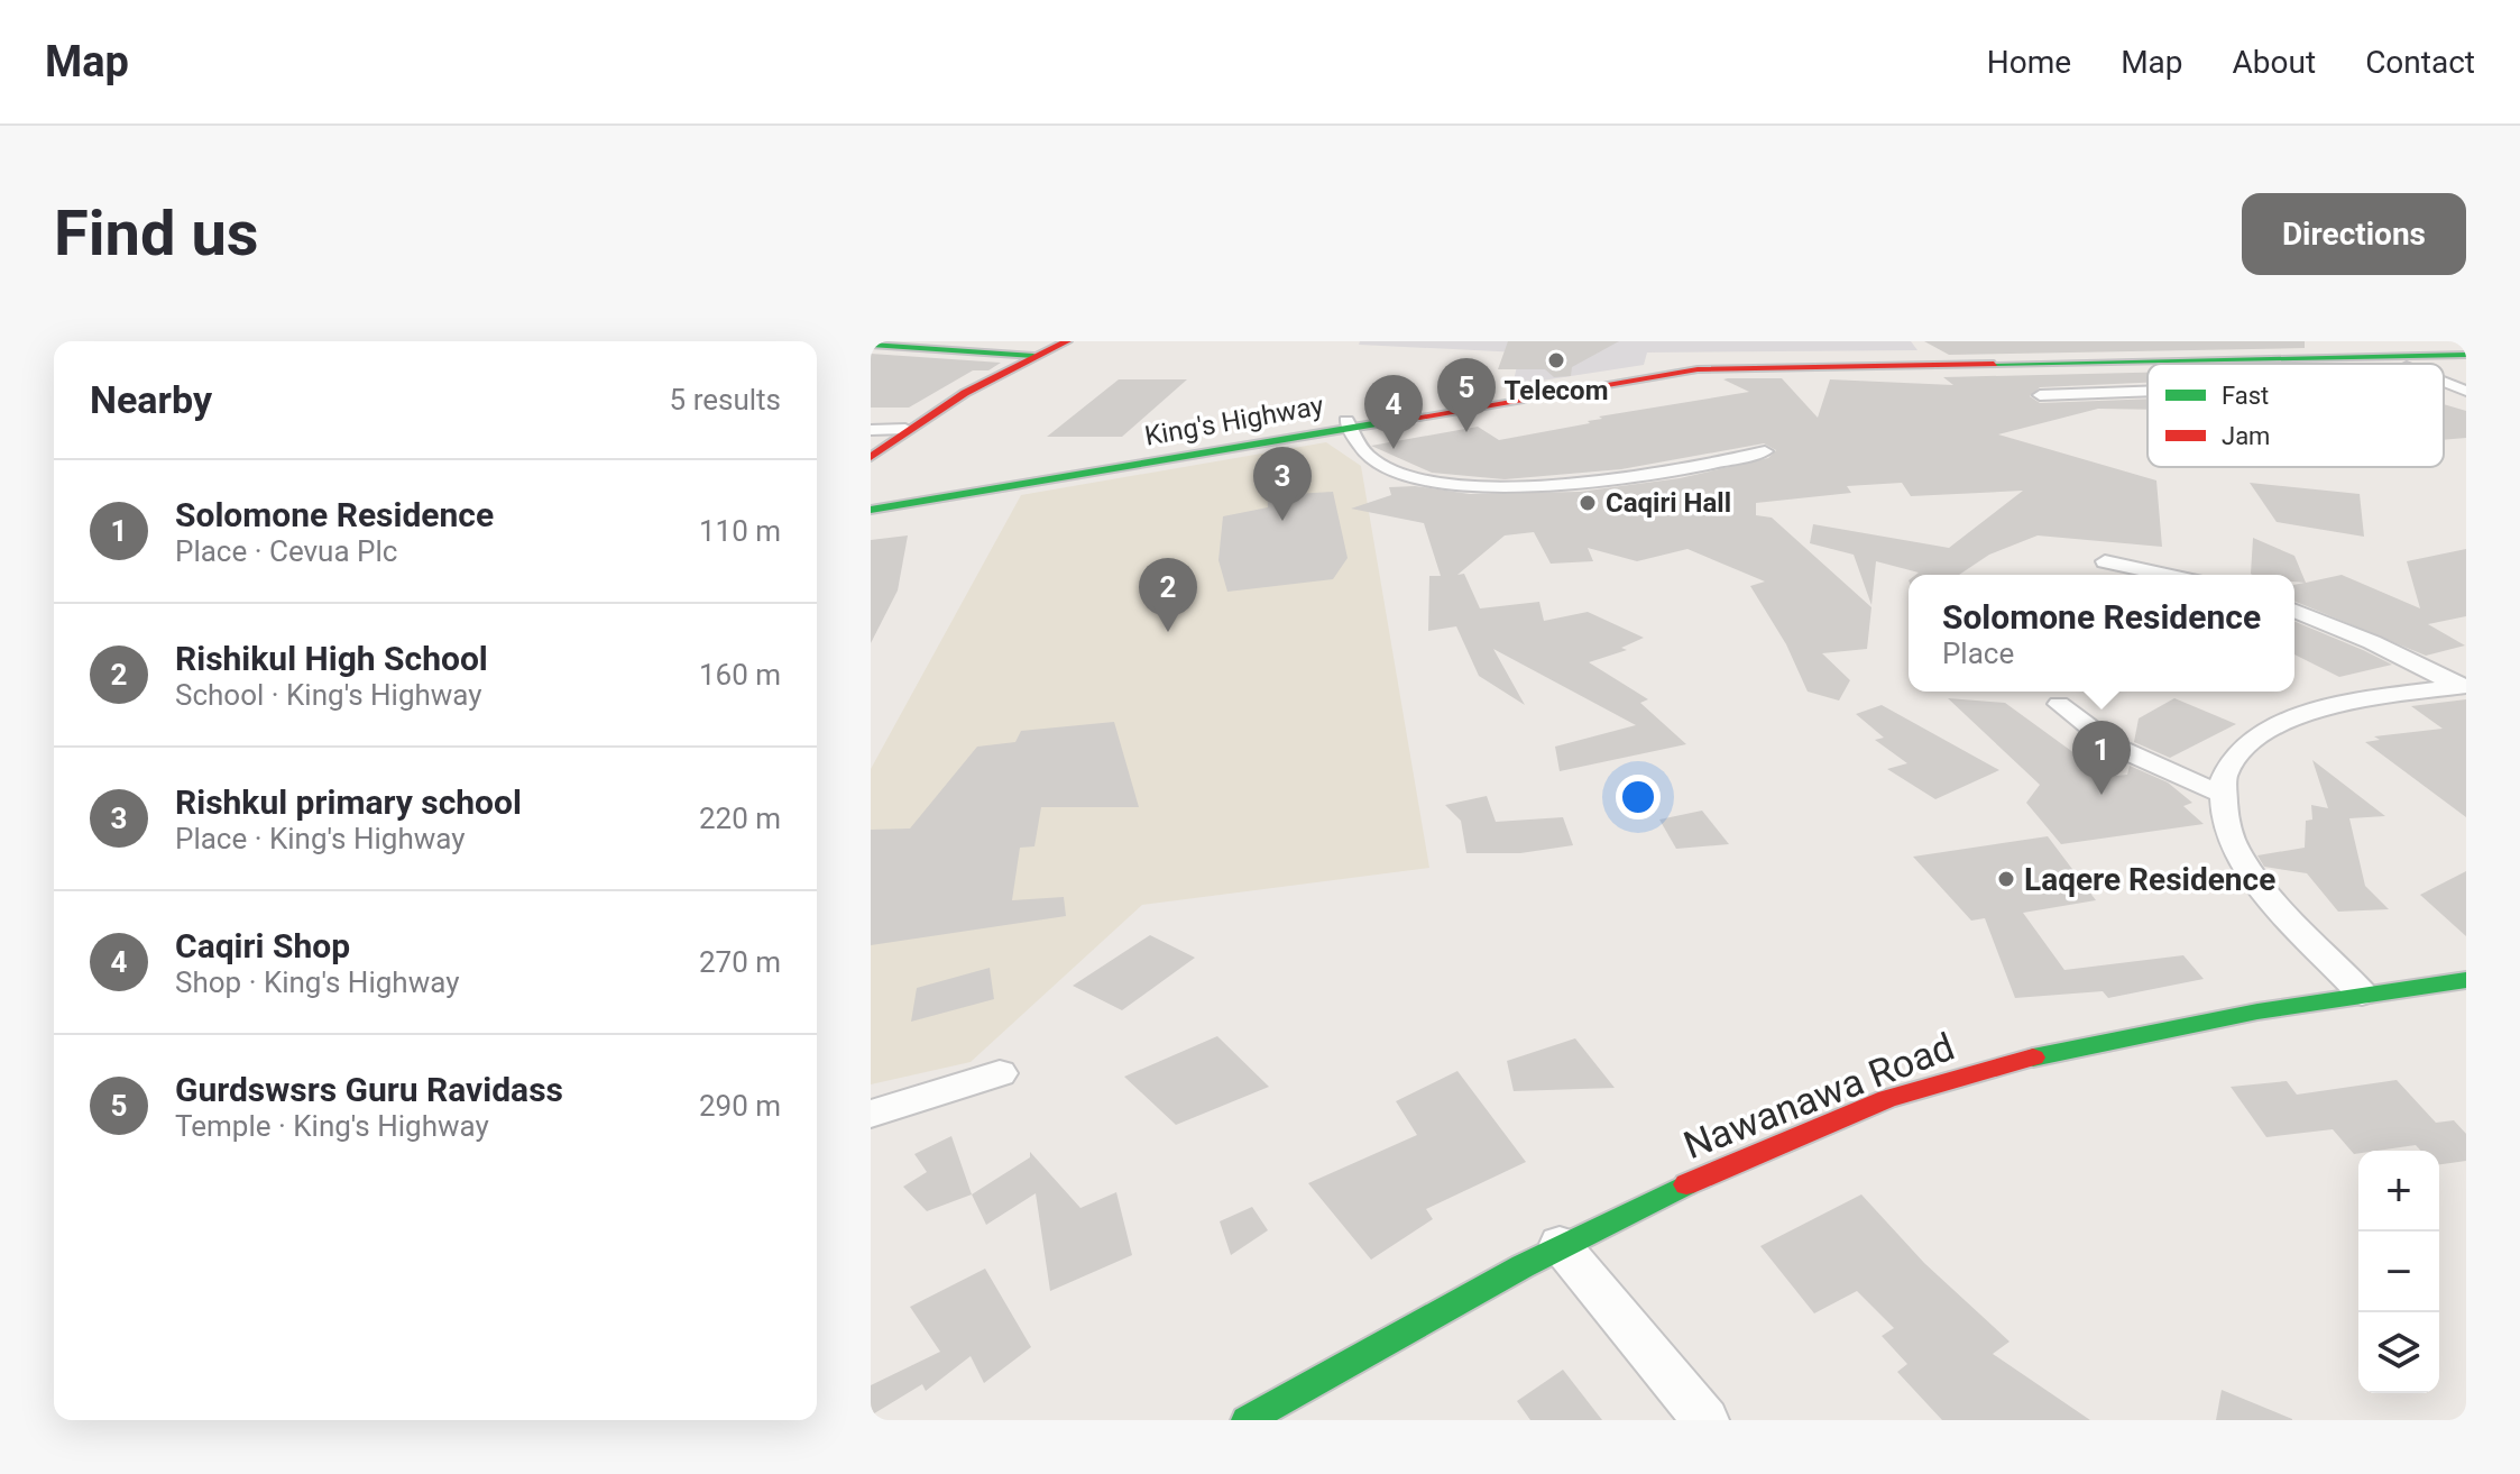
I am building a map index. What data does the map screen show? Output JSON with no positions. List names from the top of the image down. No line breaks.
{"streets":{"main road":["King's Highway","Nawanawa Road"]},"places":["Telecom","Caqiri Hall","Laqere Residence"],"legend":["Fast","Jam"],"page":{"header":"Map","nav":["Home","Map","About","Contact"],"buttons":"Directions","title":"Find us","heading":["Nearby","5 results"],"pins":["5","4","3","2","1"],"list":[{"mark":"1","name":"Solomone Residence","note":"Place · Cevua Plc","value":"110 m"},{"mark":"2","name":"Rishikul High School","note":"School · King's Highway","value":"160 m"},{"mark":"3","name":"Rishkul primary school","note":"Place · King's Highway","value":"220 m"},{"mark":"4","name":"Caqiri Shop","note":"Shop · King's Highway","value":"270 m"},{"mark":"5","name":"Gurdswsrs Guru Ravidass","note":"Temple · King's Highway","value":"290 m"}],"popup":["Solomone Residence","Place"],"map_buttons":["+","−"]}}
